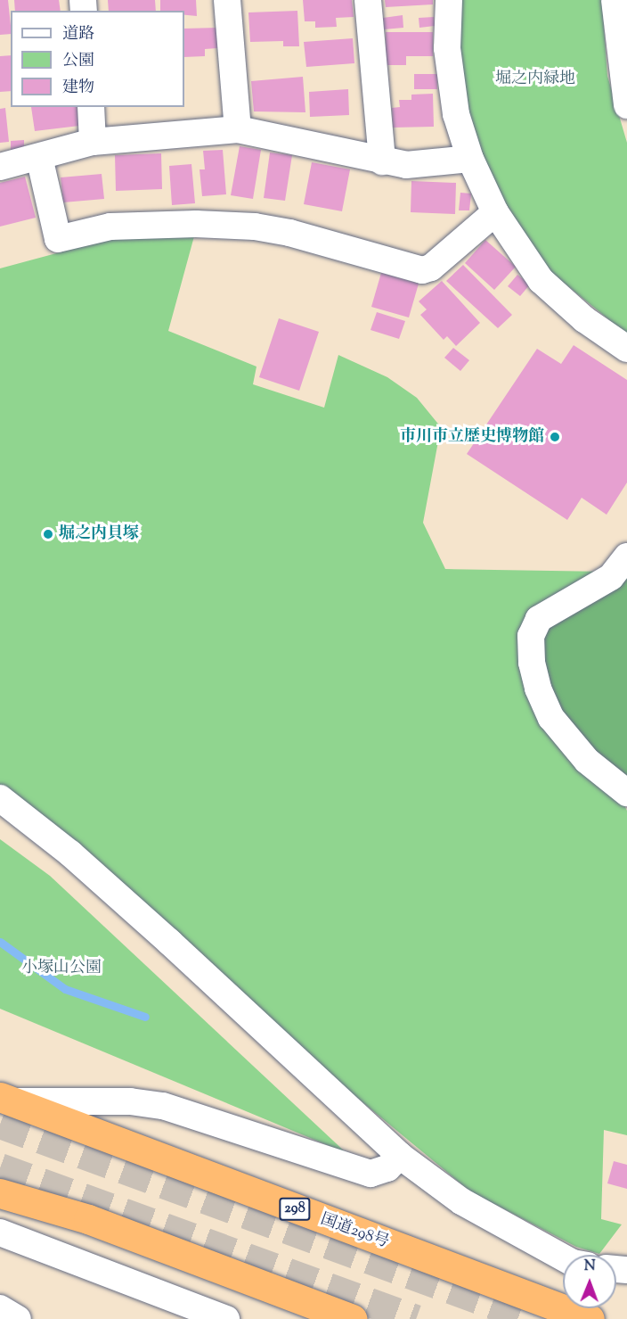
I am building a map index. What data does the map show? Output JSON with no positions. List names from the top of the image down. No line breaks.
{"streets":{"highway":["298","国道298号"]},"parks":["堀之内緑地","小塚山公園"],"places":["市川市立歴史博物館","堀之内貝塚"],"legend":["道路","公園","建物"],"north":"top"}
